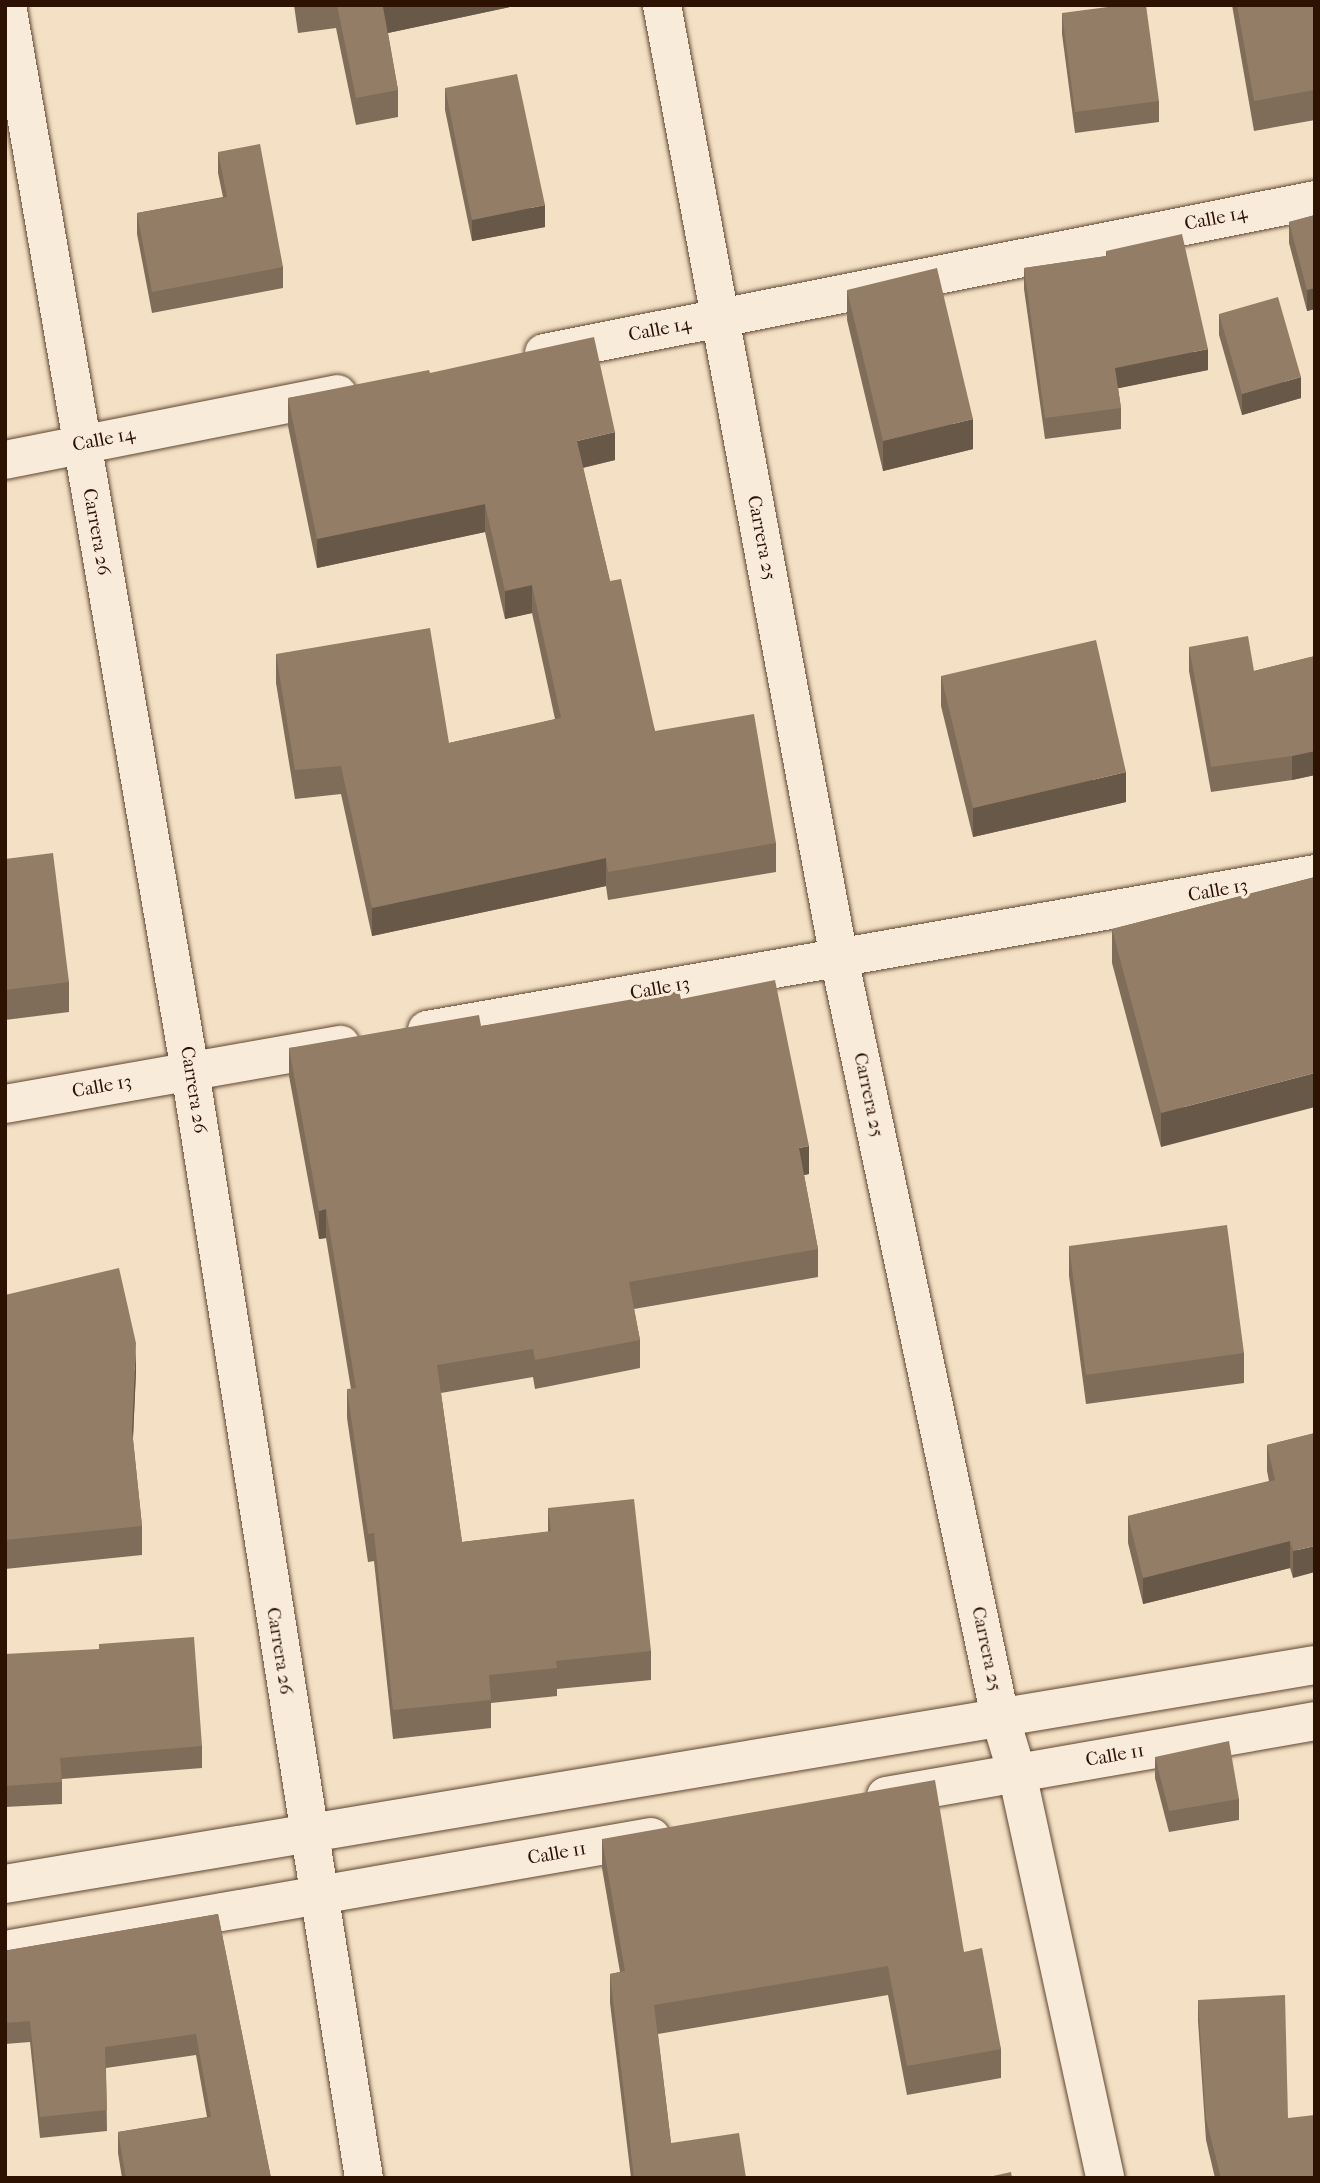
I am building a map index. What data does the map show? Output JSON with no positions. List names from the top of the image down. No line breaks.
{"streets":{"street":["Calle 14","Carrera 26","Carrera 25","Calle 13","Calle 11"]},"crossings":[["Calle 14","Carrera 26"],["Calle 14","Carrera 25"],["Carrera 26","Calle 13"],["Carrera 26","Calle 11"],["Carrera 25","Calle 13"],["Carrera 25","Calle 11"]]}
